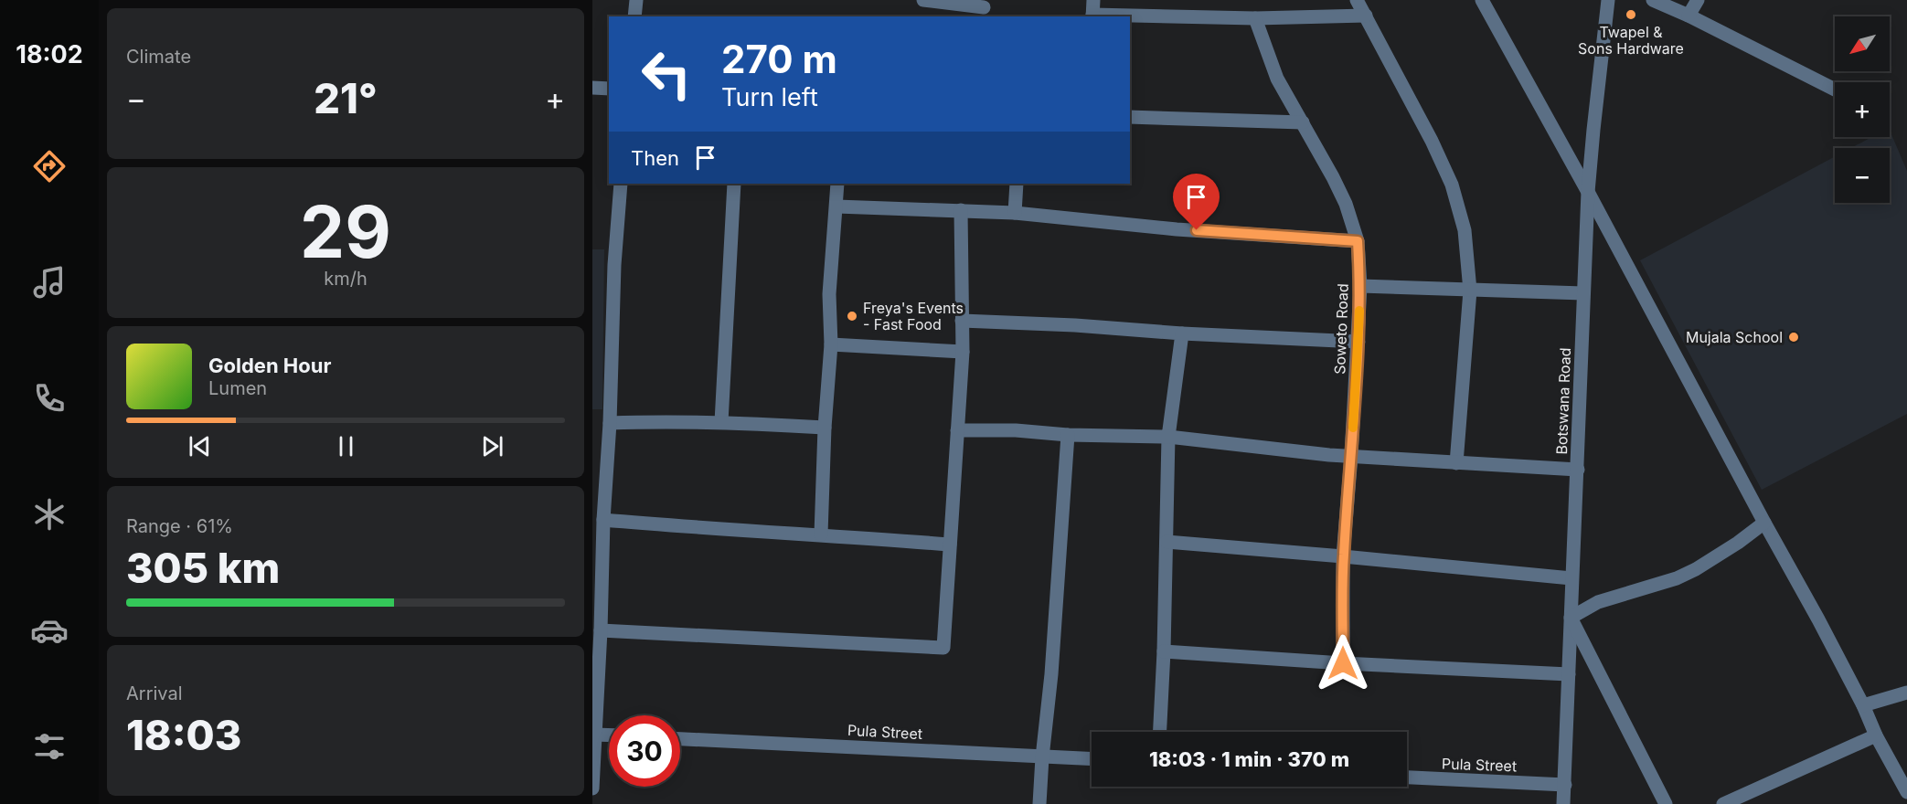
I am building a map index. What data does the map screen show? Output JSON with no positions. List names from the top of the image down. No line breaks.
{"streets":{"street":["Soweto Road","Botswana Road","Pula Street"]},"crossings":[["Botswana Road","Pula Street"]],"places":["Twapel & Sons Hardware","Freya's Events - Fast Food","Mujala School"],"north":"bottom left","page":{"tabs":"18:02","tile":["Climate",["29","km/h"],["Range · 61%","305 km"],["Arrival","18:03"]],"map_buttons":["+","−"],"turn":["270 m","Turn left"],"heat":["−","21°","+"],"then":"Then","song":["Golden Hour","Lumen"],"limit":"30","trip":"18:03 · 1 min · 370 m"}}
